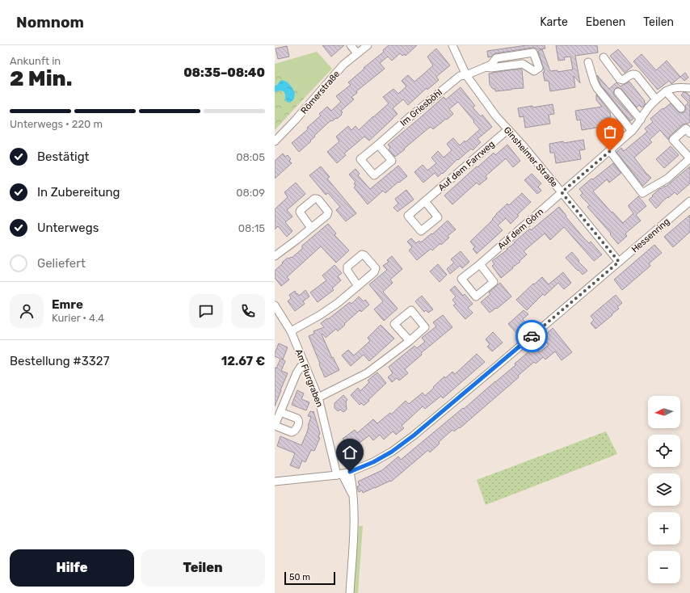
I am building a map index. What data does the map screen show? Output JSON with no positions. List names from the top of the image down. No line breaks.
{"streets":{"street":["Römerstraße","Im Griesböhl","Ginsheimer Straße","Auf dem Farrweg","Auf dem Görn","Hessenring","Am Flurgraben"]},"crossings":[["Im Griesböhl","Ginsheimer Straße"],["Ginsheimer Straße","Auf dem Farrweg"],["Ginsheimer Straße","Auf dem Görn"],["Ginsheimer Straße","Hessenring"],["Hessenring","Am Flurgraben"]],"scale_bar":"50 m","north":"left","page":{"header":"Nomnom","nav":["Karte","Ebenen","Teilen"],"heading":["2 Min.","Ankunft in","08:35–08:40"],"panel":["Emre","Kurier · 4.4","Bestellung #3327","12.67 €"],"bar":"Unterwegs · 220 m","list":[["Bestätigt","08:05"],["In Zubereitung","08:09"],["Unterwegs","08:15"],"Geliefert"],"map_buttons":["+","−"],"buttons":["Hilfe","Teilen"],"scale":"50 m"}}
